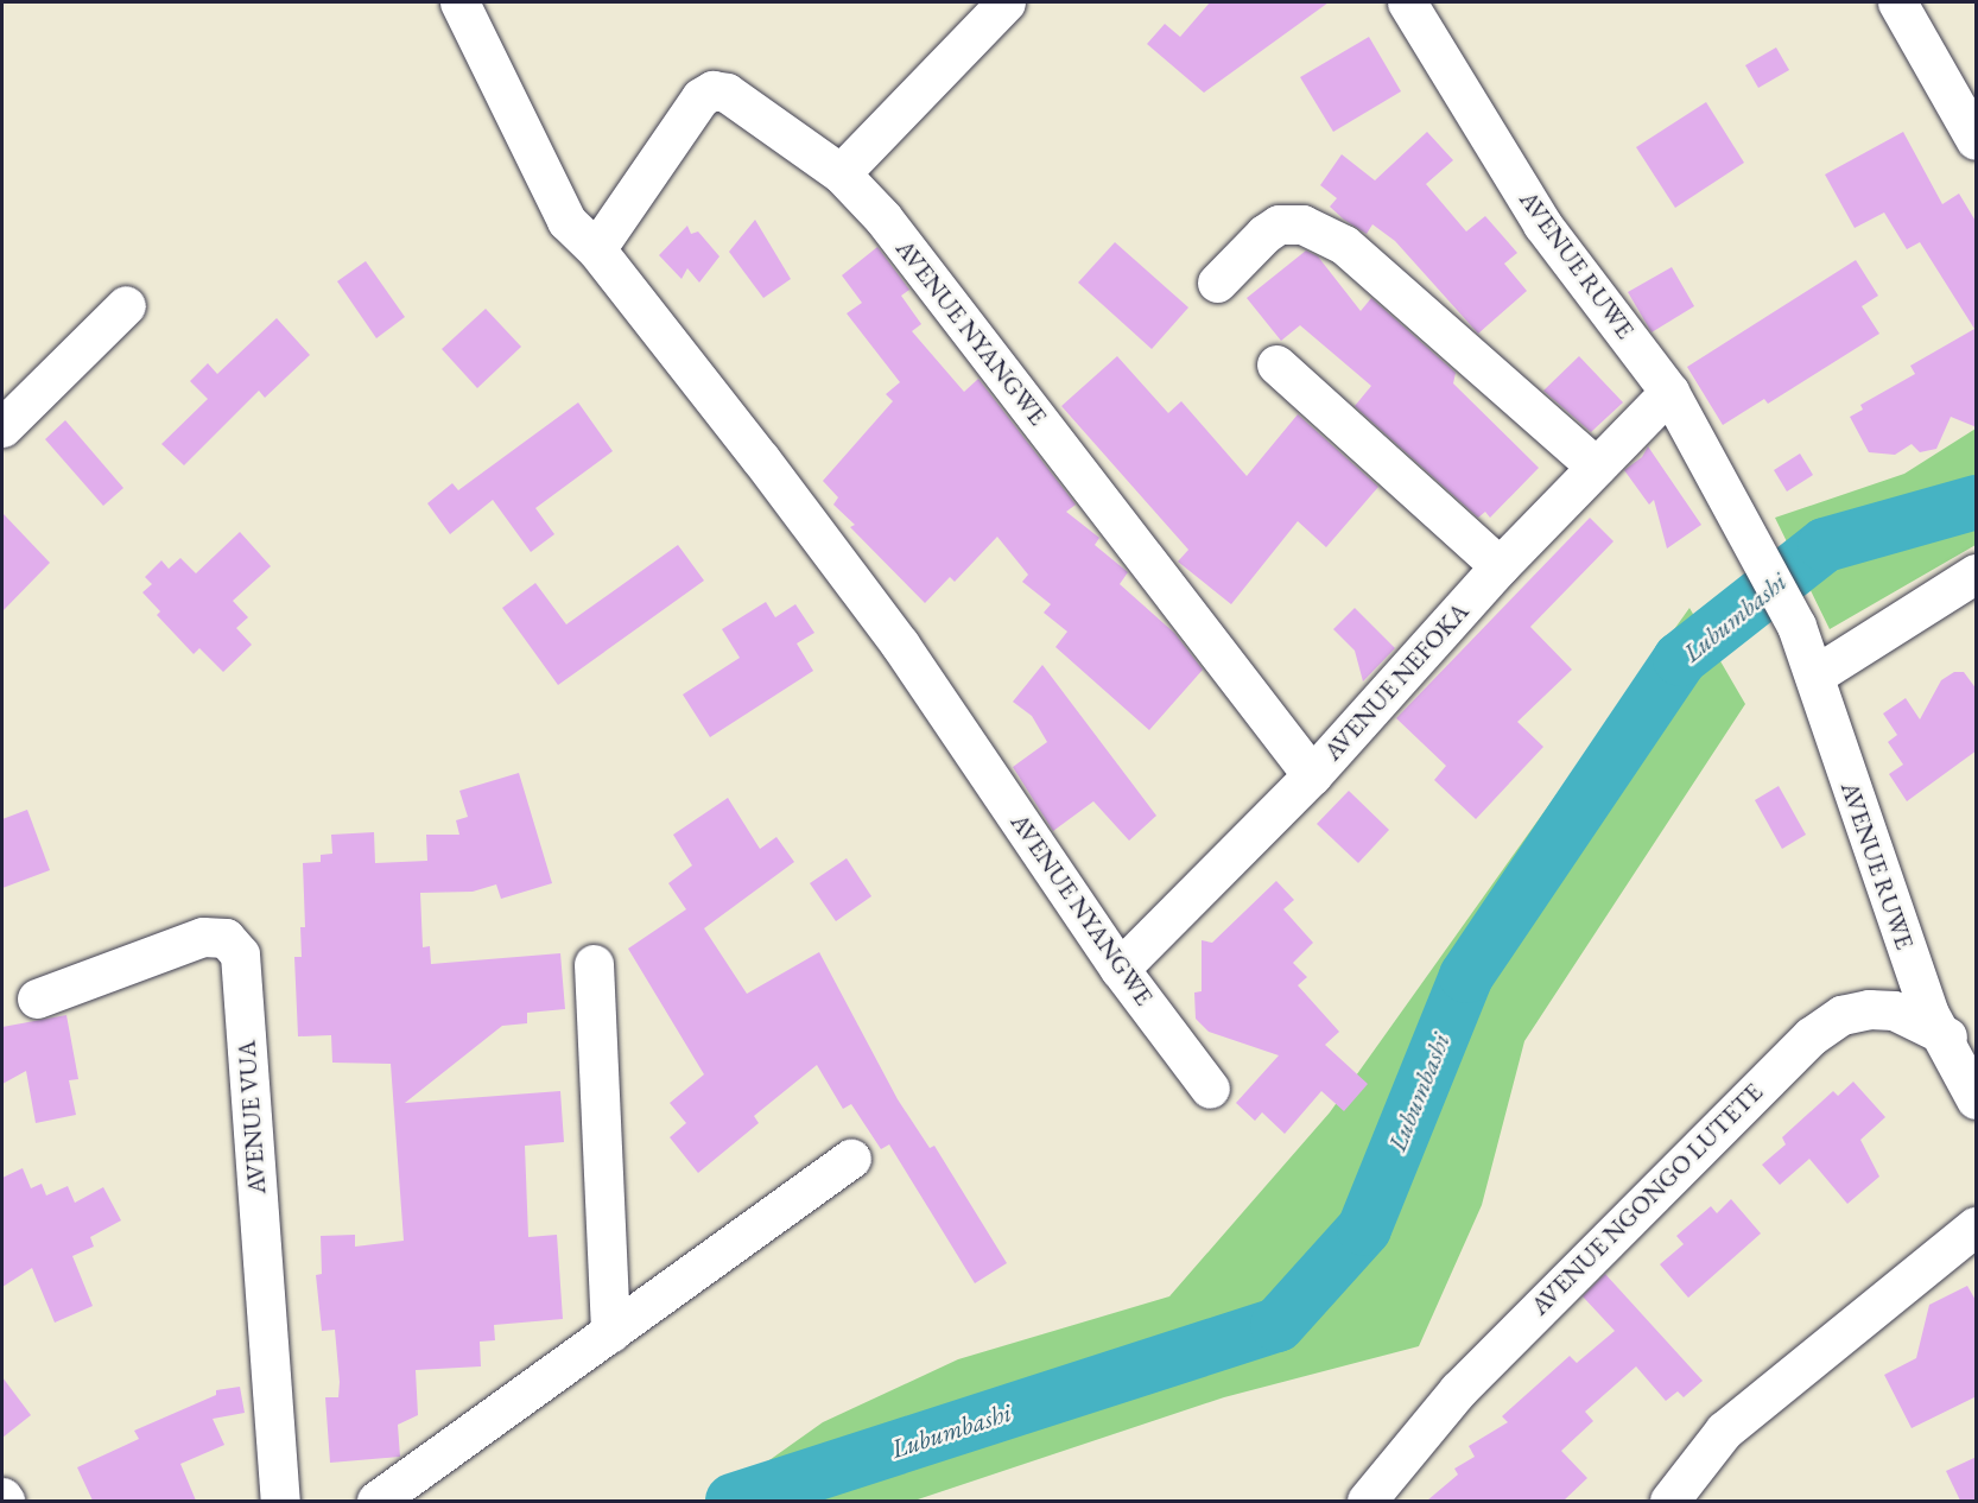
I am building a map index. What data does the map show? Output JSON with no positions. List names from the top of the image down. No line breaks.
{"streets":{"street":["AVENUE RUWE","AVENUE NYANGWE","AVENUE NEFOKA","AVENUE VUA","AVENUE NGONGO LUTETE"]},"crossings":[["AVENUE RUWE","AVENUE NEFOKA"],["AVENUE RUWE","AVENUE NGONGO LUTETE"],["AVENUE NYANGWE","AVENUE NEFOKA"]],"water":["Lubumbashi"]}
